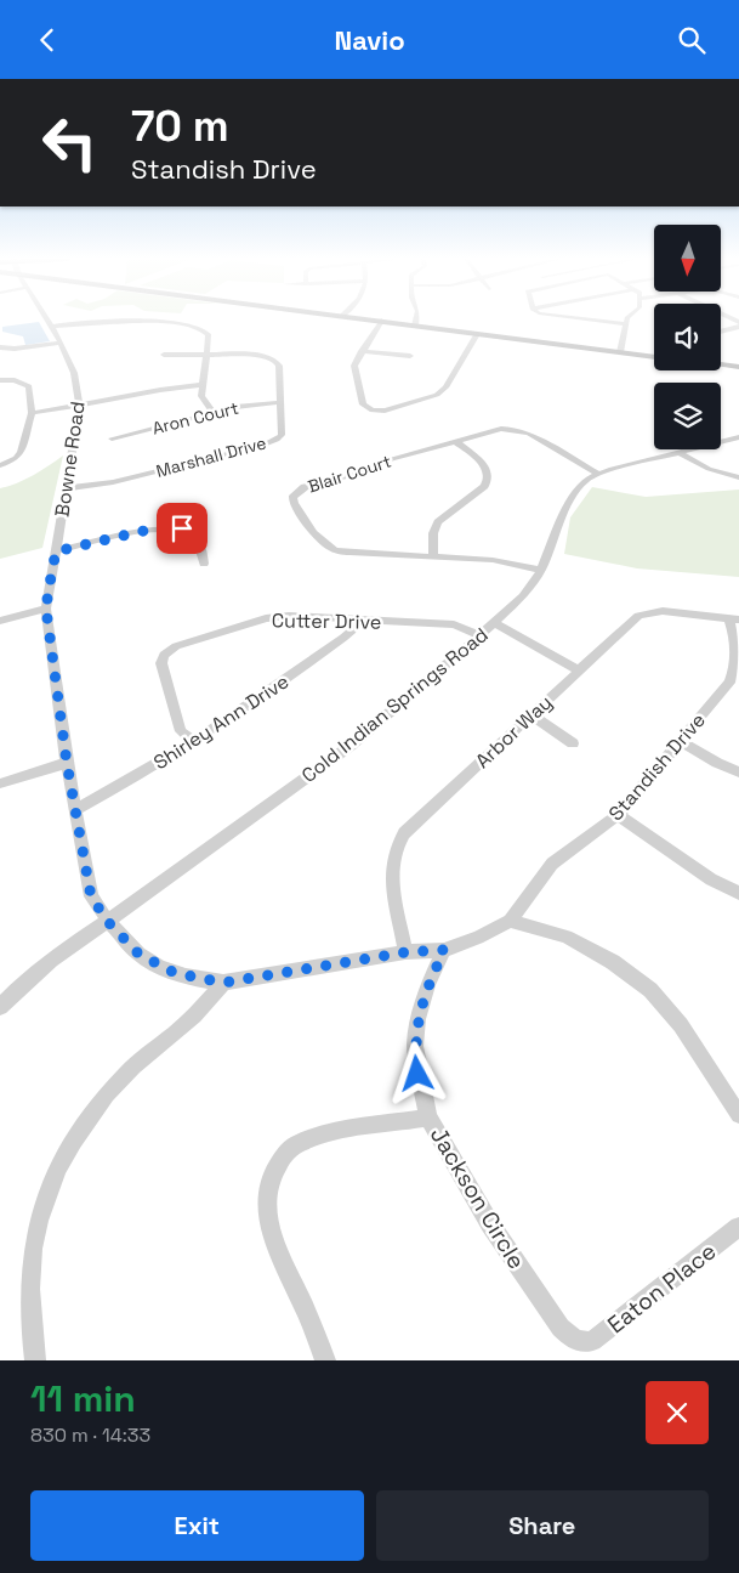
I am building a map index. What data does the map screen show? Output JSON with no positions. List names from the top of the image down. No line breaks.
{"streets":{"street":["Aron Court","Marshall Drive","Bowne Road","Blair Court","Cutter Drive","Cold Indian Springs Road","Shirley Ann Drive","Arbor Way","Standish Drive","Jackson Circle","Eaton Place"]},"crossings":[["Aron Court","Marshall Drive"],["Marshall Drive","Bowne Road"],["Bowne Road","Cold Indian Springs Road"],["Bowne Road","Shirley Ann Drive"],["Blair Court","Cold Indian Springs Road"],["Cutter Drive","Cold Indian Springs Road"],["Cutter Drive","Shirley Ann Drive"],["Arbor Way","Standish Drive"],["Jackson Circle","Eaton Place"]],"north":"bottom","page":{"header":"Navio","turn":["70 m","Standish Drive"],"heading":["11 min","830 m · 14:33"],"buttons":["Exit","Share"]}}
